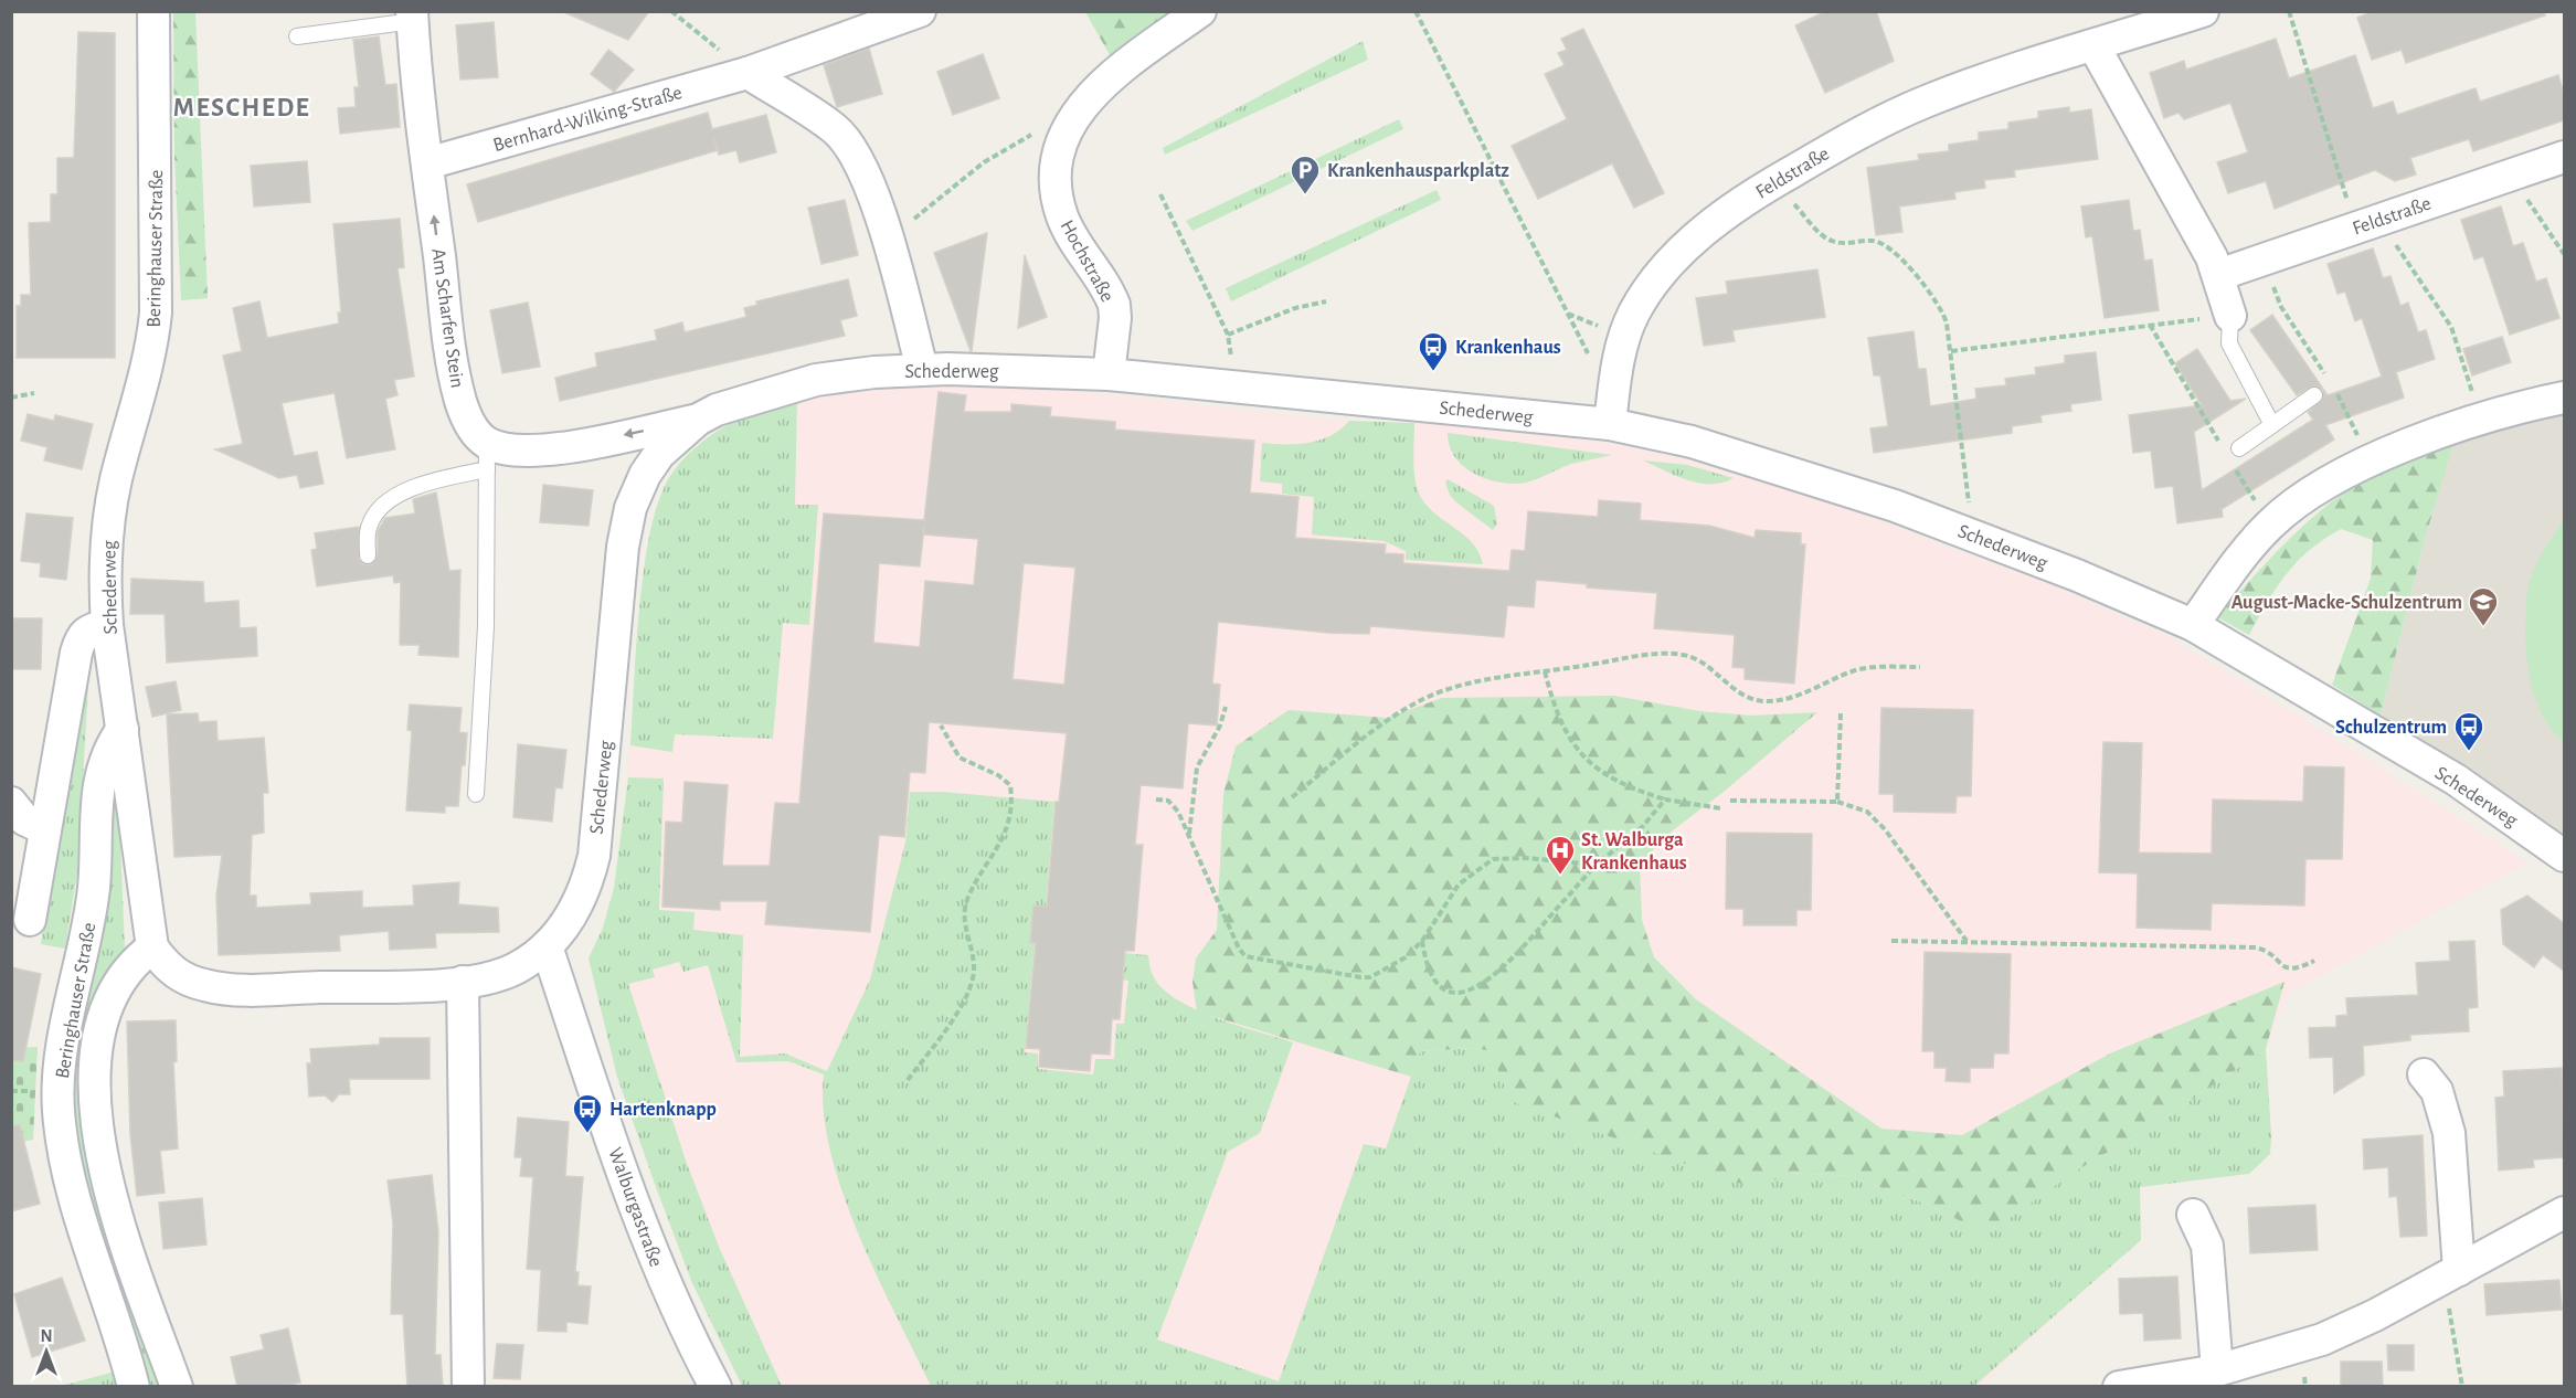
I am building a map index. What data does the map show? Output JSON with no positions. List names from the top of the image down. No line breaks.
{"streets":{"street":["Bernhard-Wilking-Straße","Feldstraße","Beringhauser Straße","Hochstraße","Am Scharfen Stein","Schederweg","Walburgastraße"]},"crossings":[["Bernhard-Wilking-Straße","Am Scharfen Stein"],["Feldstraße","Schederweg"],["Beringhauser Straße","Schederweg"],["Hochstraße","Schederweg"],["Schederweg","Walburgastraße"]],"one_way":["Am Scharfen Stein"],"districts":["MESCHEDE"],"places":{"parking":["Krankenhausparkplatz"],"bus stop":["Krankenhaus","Schulzentrum","Hartenknapp"],"school or university":["August-Macke-Schulzentrum"],"hospital":["St. Walburga Krankenhaus"]},"north":"top"}
